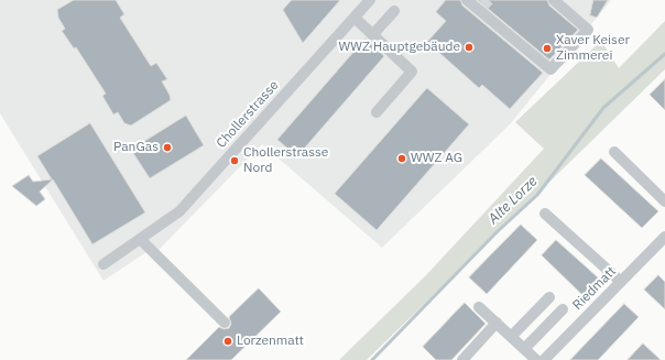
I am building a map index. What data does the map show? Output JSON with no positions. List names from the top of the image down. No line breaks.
{"streets":{"street":["Chollerstrasse","Riedmatt"]},"water":["Alte Lorze"],"places":["WWZ Hauptgebäude","Xaver Keiser Zimmerei","PanGas","WWZ AG","Chollerstrasse Nord","Lorzenmatt"]}
